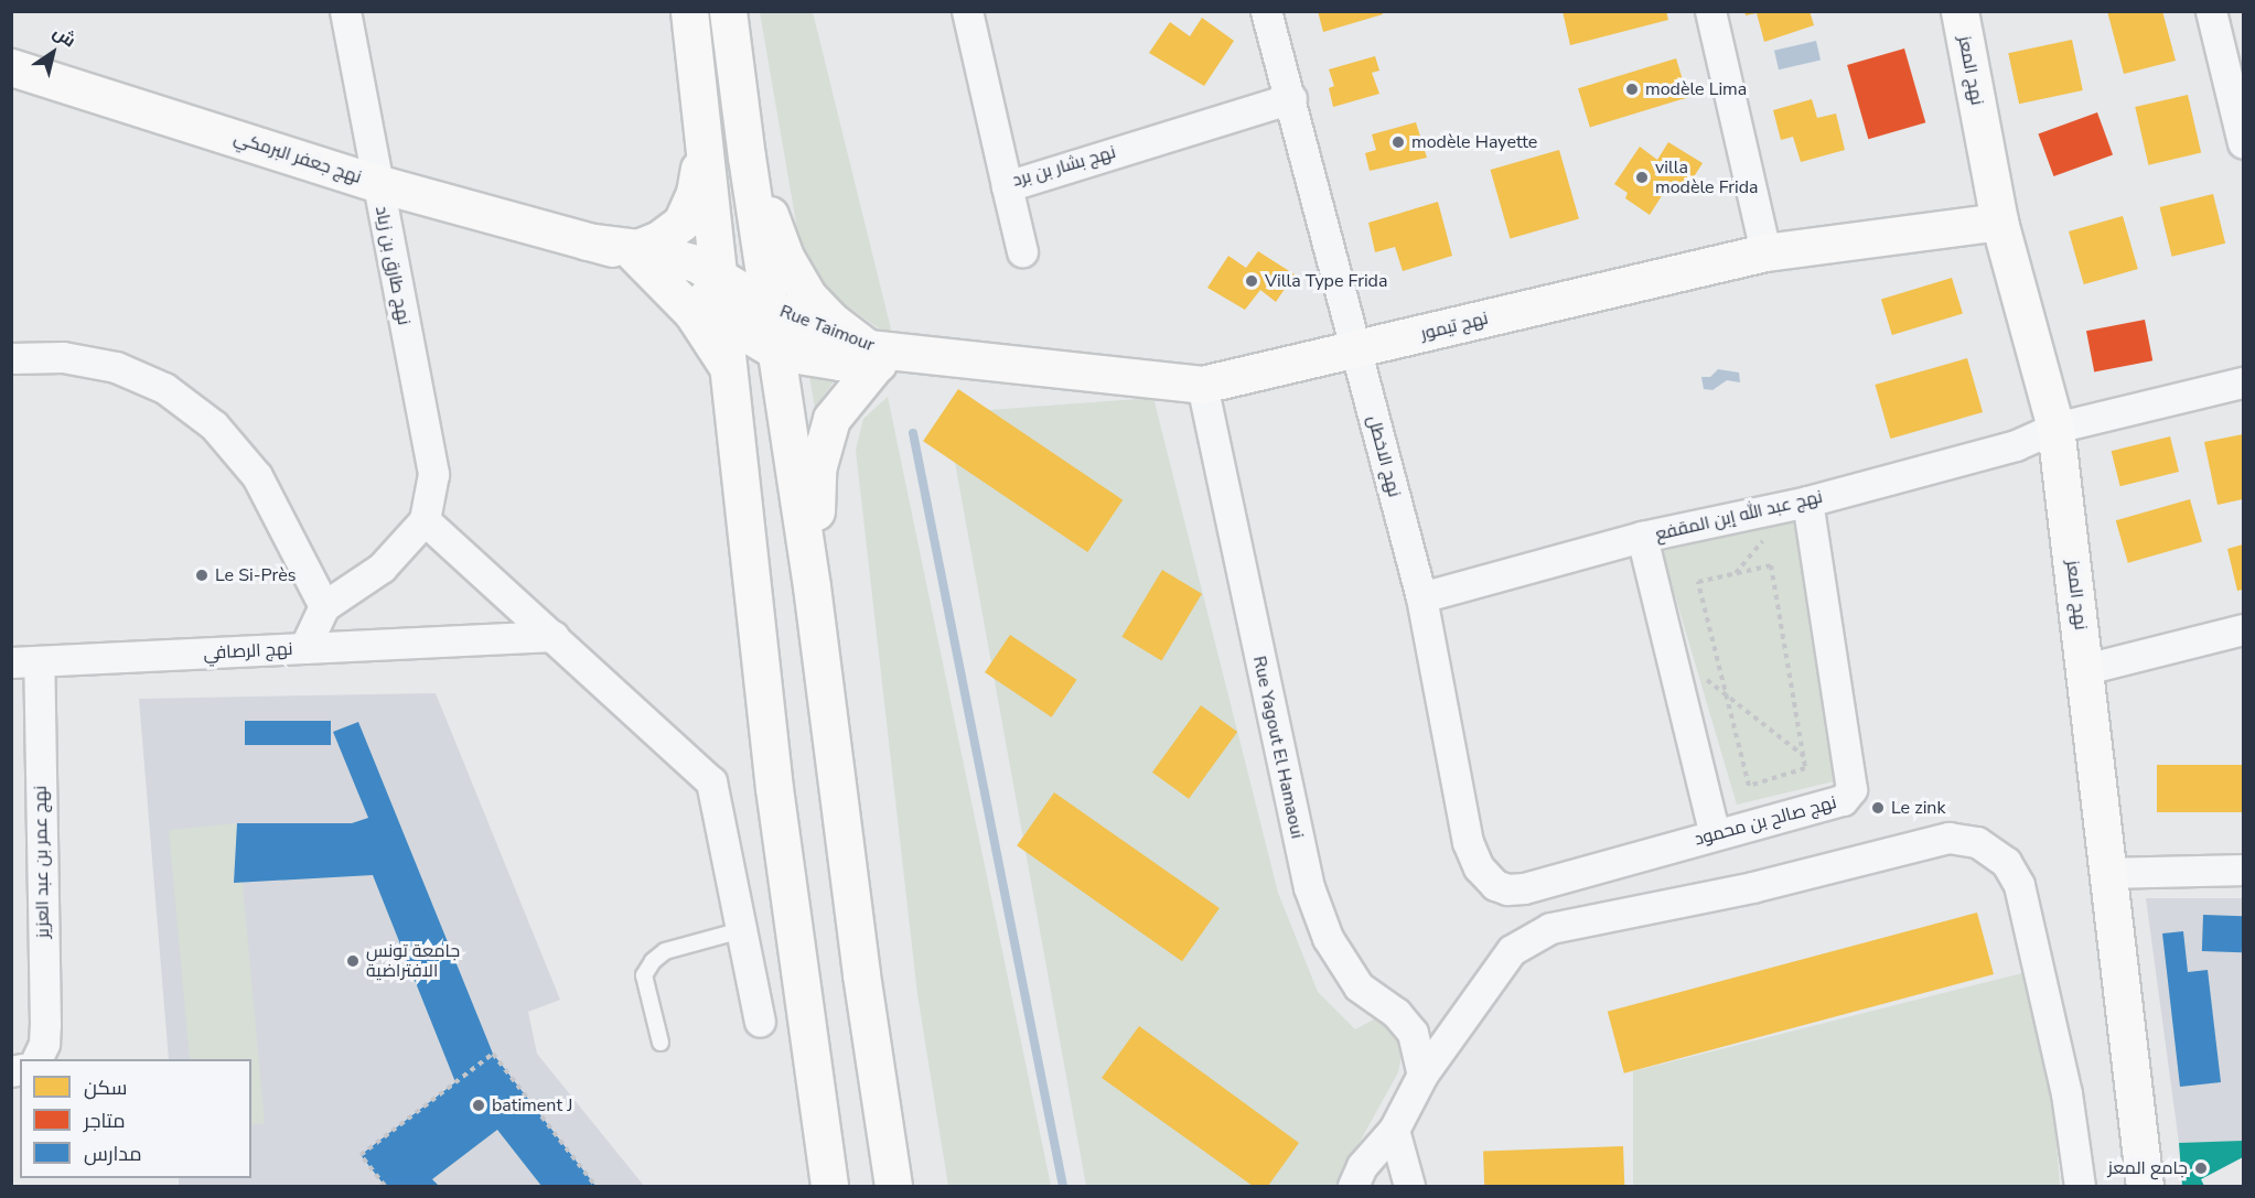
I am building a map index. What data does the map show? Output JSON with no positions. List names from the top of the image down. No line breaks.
{"streets":{"main road":["نهج المعز","نهج جعفر البرمكي","نهج تيمور","Rue Taimour"],"street":["نهج بشار بن برد","نهج طارق بن زياد","نهج الاخطل","نهج عبد الله إبن المقفع","نهج الرصافي","Rue Yagout El Hamaoui","نهج صالح بن محمود","نهج عمر بن عبد العزيز"]},"crossings":[["نهج المعز","نهج تيمور"],["نهج المعز","نهج عبد الله إبن المقفع"],["نهج جعفر البرمكي","نهج طارق بن زياد"],["نهج جعفر البرمكي","Rue Taimour"],["نهج بشار بن برد","نهج الاخطل"],["نهج تيمور","Rue Taimour"],["نهج تيمور","نهج الاخطل"],["نهج تيمور","Rue Yagout El Hamaoui"],["نهج الاخطل","نهج عبد الله إبن المقفع"],["نهج الاخطل","نهج صالح بن محمود"],["نهج عبد الله إبن المقفع","نهج صالح بن محمود"],["نهج الرصافي","نهج عمر بن عبد العزيز"]],"places":["modèle Lima","modèle Hayette","villa modèle Frida","Villa Type Frida","Le Si-Près","Le zink","جامعة تونس الافتراضية","batiment J","جامع المعز"],"legend":["سكن","متاجر","مدارس"],"north":"top right"}
